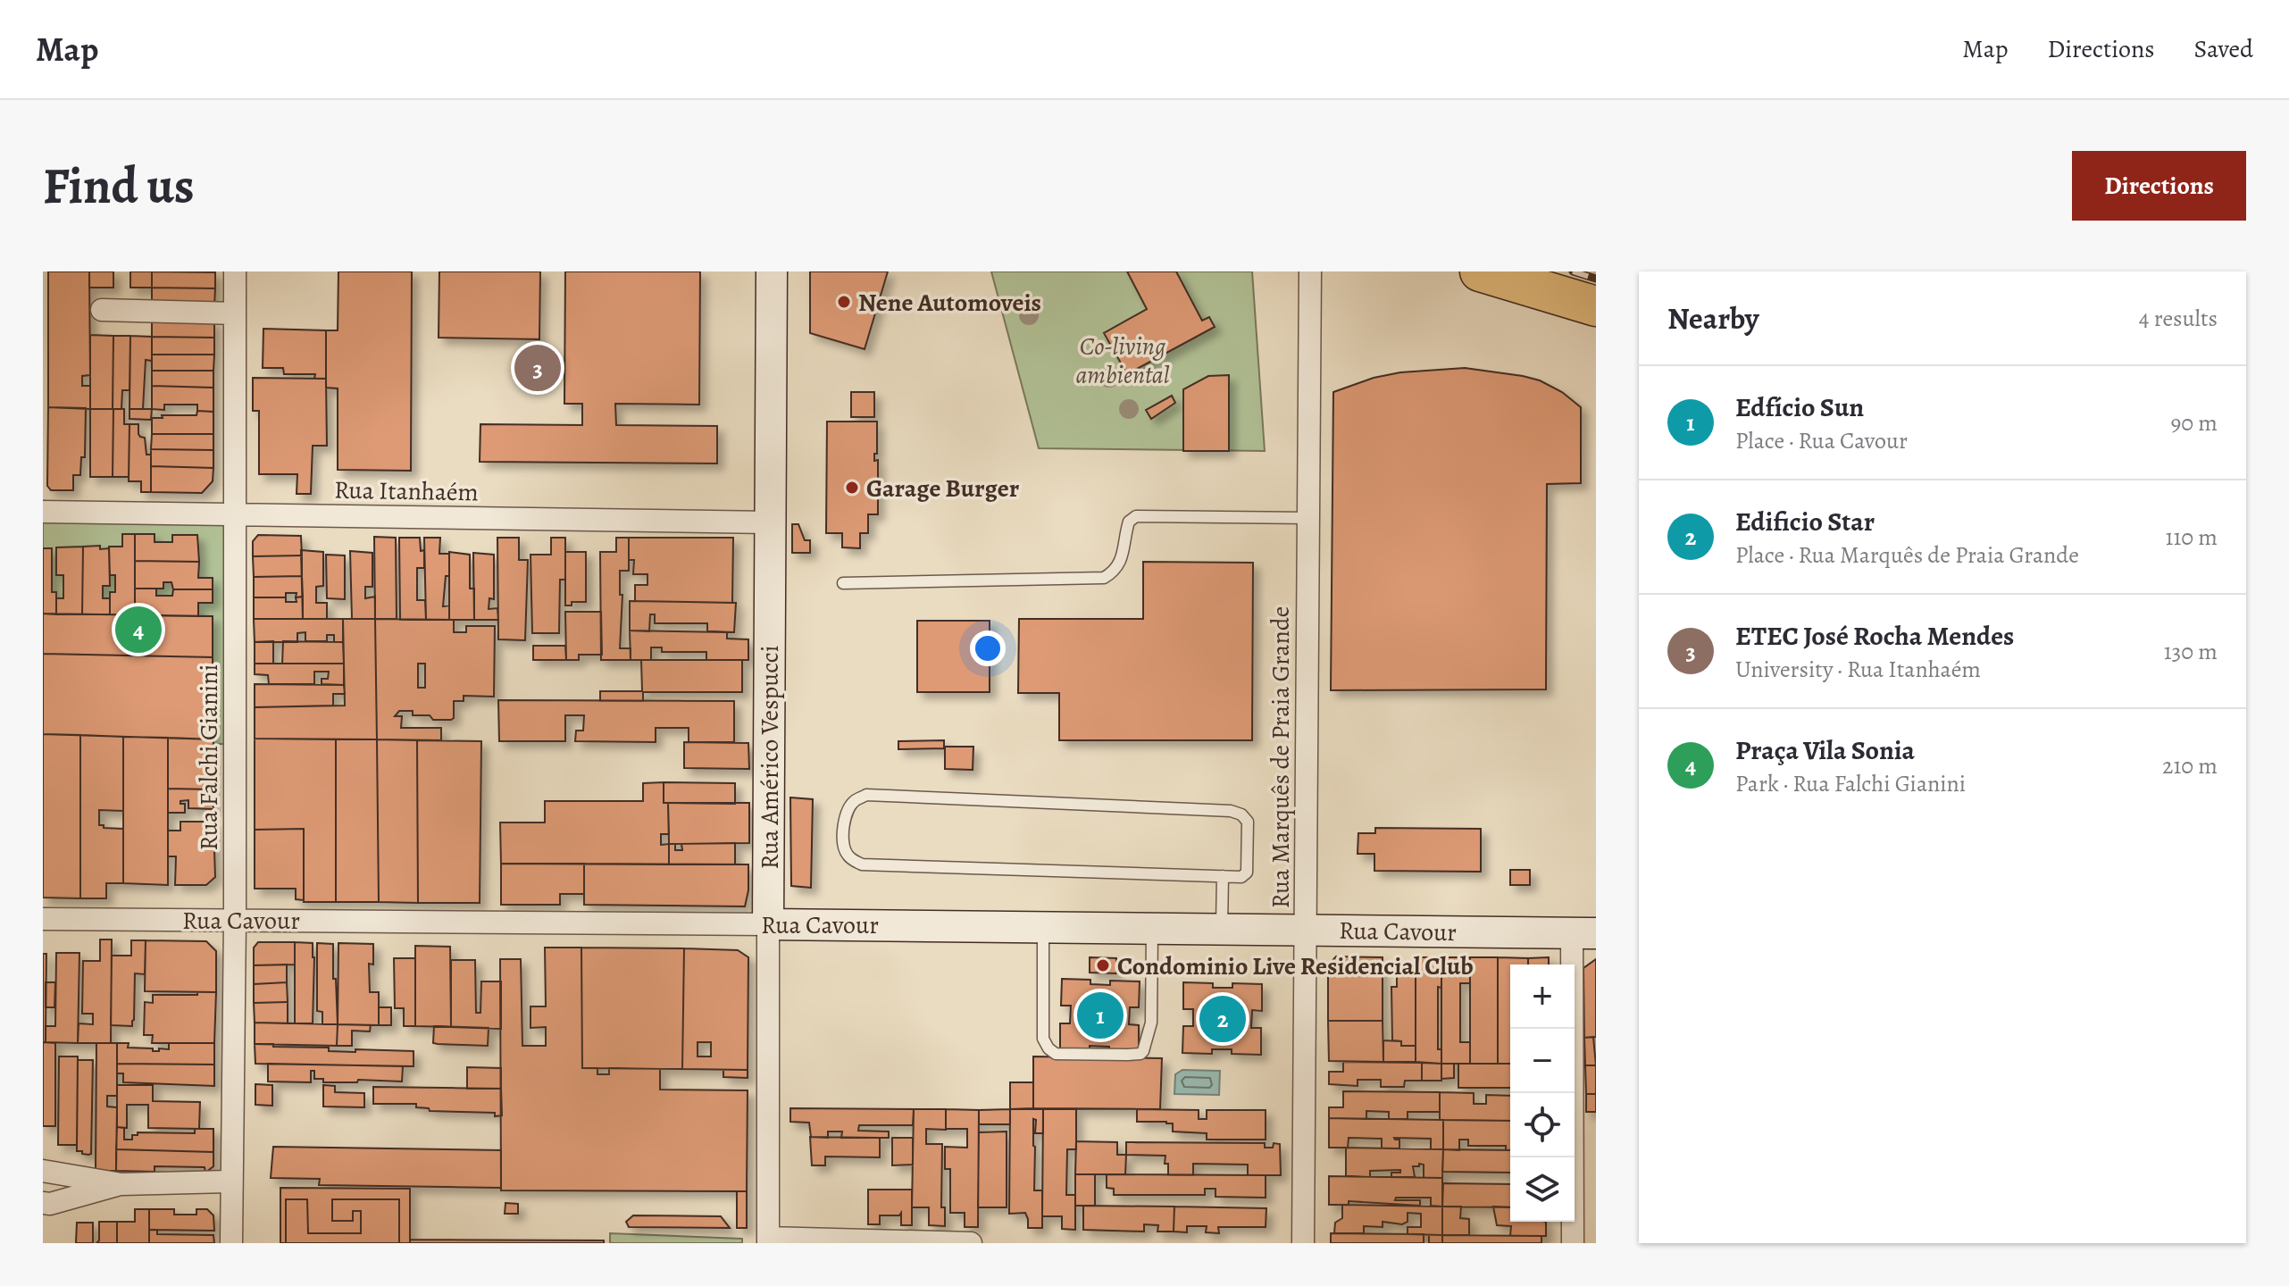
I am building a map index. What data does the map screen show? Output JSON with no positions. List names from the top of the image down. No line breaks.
{"streets":{"street":["Rua Itanhaém","Rua Falchi Gianini","Rua Américo Vespucci","Rua Marquês de Praia Grande","Rua Cavour"]},"crossings":[["Rua Itanhaém","Rua Falchi Gianini"],["Rua Itanhaém","Rua Américo Vespucci"],["Rua Falchi Gianini","Rua Cavour"],["Rua Américo Vespucci","Rua Cavour"],["Rua Marquês de Praia Grande","Rua Cavour"]],"parks":["Co-living ambiental"],"places":["Nene Automoveis","Garage Burger","Condominio Live Residencial Club"],"page":{"header":"Map","nav":["Map","Directions","Saved"],"buttons":"Directions","title":"Find us","heading":["Nearby","4 results"],"pins":["3","4","1","2"],"list":[{"mark":"1","name":"Edfício Sun","note":"Place · Rua Cavour","value":"90 m"},{"mark":"2","name":"Edificio Star","note":"Place · Rua Marquês de Praia Grande","value":"110 m"},{"mark":"3","name":"ETEC José Rocha Mendes","note":"University · Rua Itanhaém","value":"130 m"},{"mark":"4","name":"Praça Vila Sonia","note":"Park · Rua Falchi Gianini","value":"210 m"}],"map_buttons":["+","−"]}}
